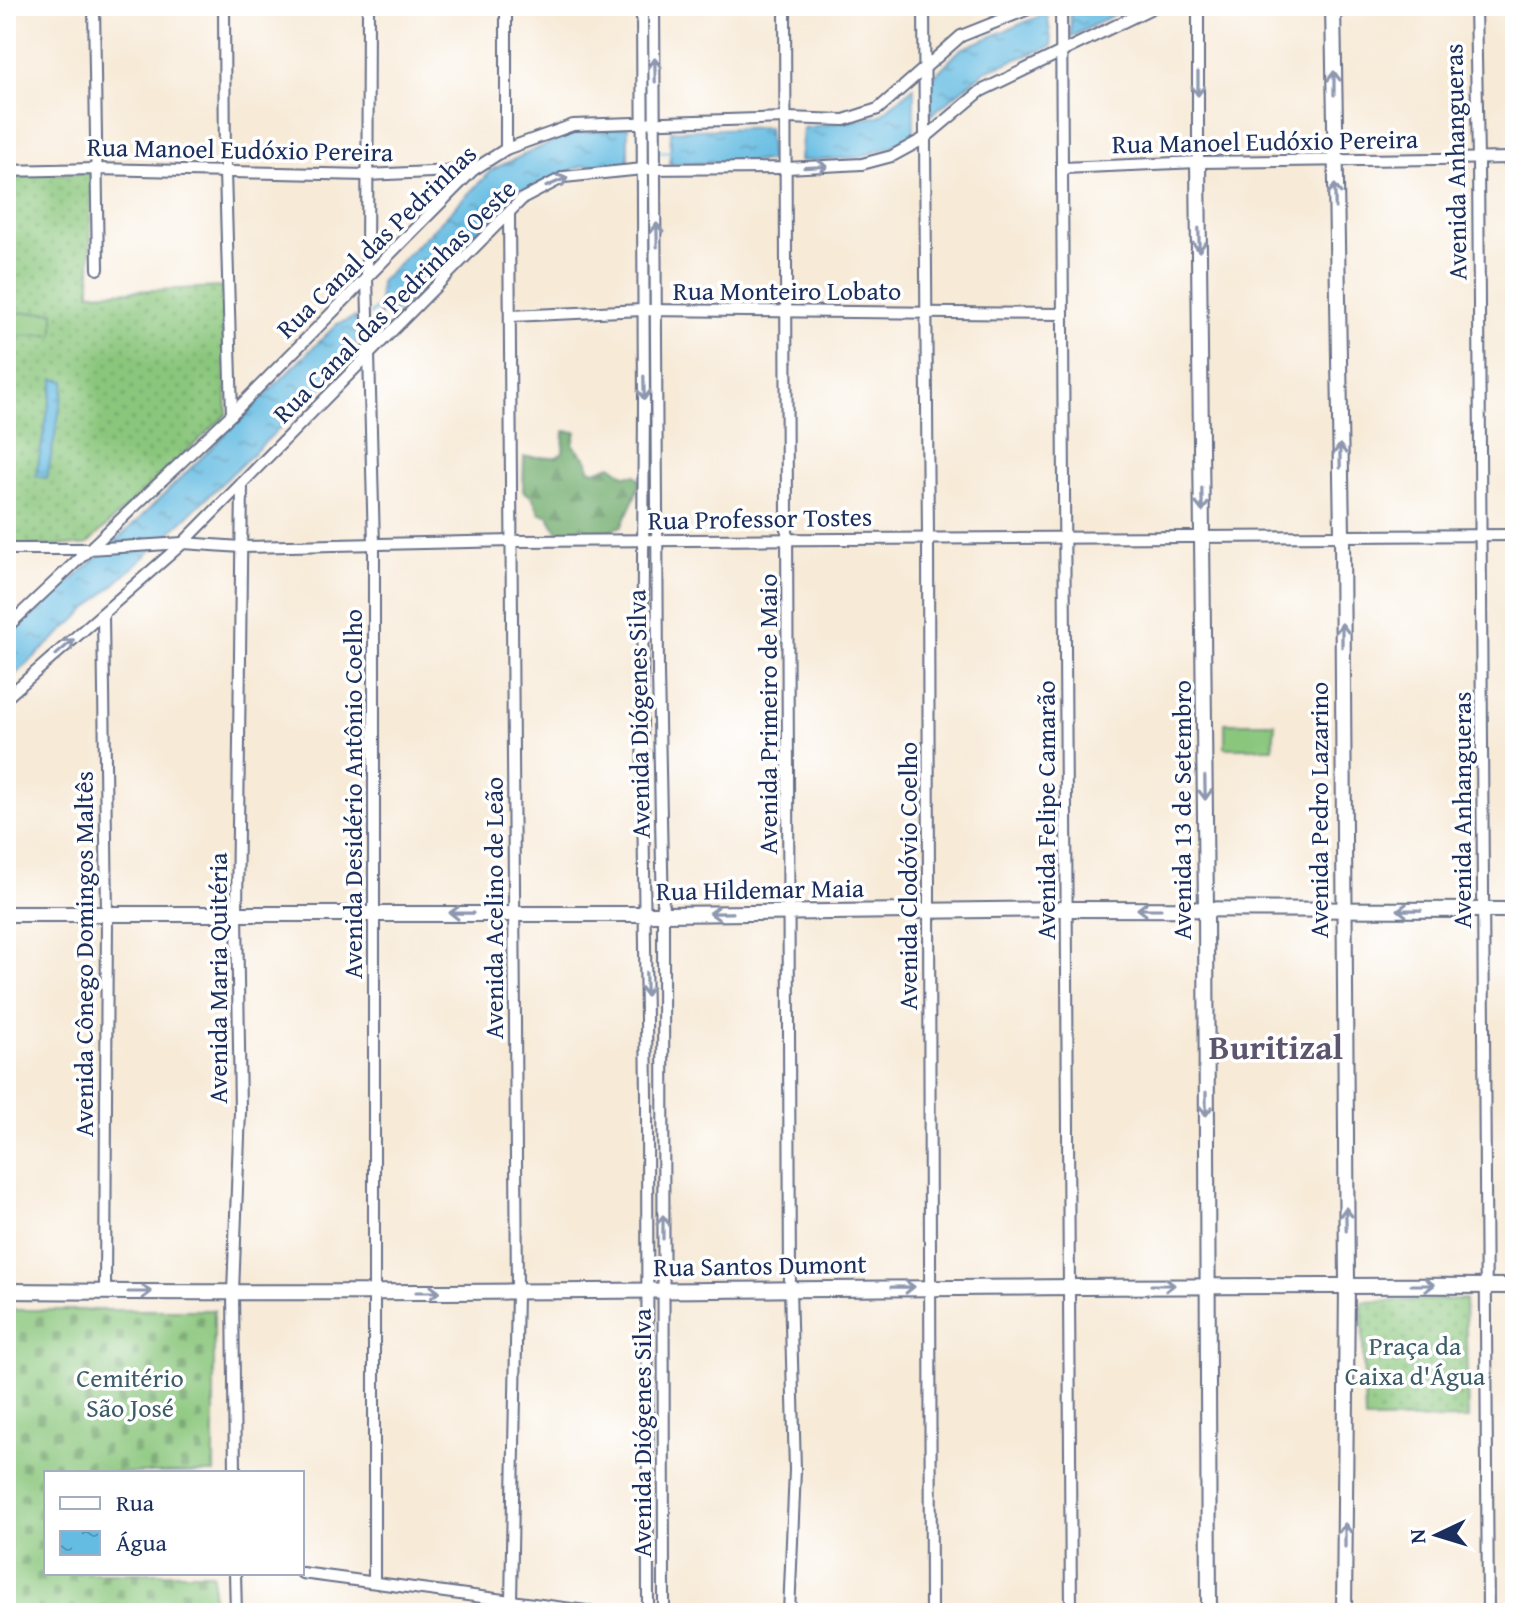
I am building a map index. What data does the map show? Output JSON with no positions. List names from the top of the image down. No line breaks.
{"streets":{"main road":["Avenida 13 de Setembro","Avenida Pedro Lazarino","Rua Hildemar Maia","Rua Santos Dumont"],"street":["Rua Manoel Eudóxio Pereira","Avenida Anhangueras","Rua Canal das Pedrinhas","Rua Monteiro Lobato","Rua Canal das Pedrinhas Oeste","Rua Professor Tostes","Avenida Diógenes Silva","Avenida Primeiro de Maio","Avenida Desidério Antônio Coelho","Avenida Felipe Camarão","Avenida Clodóvio Coelho","Avenida Acelino de Leão","Avenida Cônego Domingos Maltês","Avenida Maria Quitéria"]},"crossings":[["Rua Manoel Eudóxio Pereira","Avenida Anhangueras"],["Rua Manoel Eudóxio Pereira","Rua Canal das Pedrinhas"],["Rua Manoel Eudóxio Pereira","Avenida Desidério Antônio Coelho"],["Rua Manoel Eudóxio Pereira","Avenida Felipe Camarão"],["Rua Manoel Eudóxio Pereira","Avenida 13 de Setembro"],["Rua Manoel Eudóxio Pereira","Avenida Pedro Lazarino"],["Avenida Anhangueras","Rua Professor Tostes"],["Avenida Anhangueras","Rua Hildemar Maia"],["Avenida Anhangueras","Rua Santos Dumont"],["Rua Canal das Pedrinhas","Rua Professor Tostes"],["Rua Canal das Pedrinhas","Avenida Diógenes Silva"],["Rua Canal das Pedrinhas","Avenida Primeiro de Maio"],["Rua Canal das Pedrinhas","Avenida Desidério Antônio Coelho"],["Rua Canal das Pedrinhas","Avenida Clodóvio Coelho"],["Rua Monteiro Lobato","Avenida Diógenes Silva"],["Rua Monteiro Lobato","Avenida Primeiro de Maio"],["Rua Monteiro Lobato","Avenida Felipe Camarão"],["Rua Monteiro Lobato","Avenida Clodóvio Coelho"],["Rua Monteiro Lobato","Avenida Acelino de Leão"],["Rua Canal das Pedrinhas Oeste","Rua Professor Tostes"],["Rua Canal das Pedrinhas Oeste","Avenida Diógenes Silva"],["Rua Canal das Pedrinhas Oeste","Avenida Primeiro de Maio"],["Rua Canal das Pedrinhas Oeste","Avenida Desidério Antônio Coelho"],["Rua Canal das Pedrinhas Oeste","Avenida Felipe Camarão"],["Rua Canal das Pedrinhas Oeste","Avenida Clodóvio Coelho"],["Rua Canal das Pedrinhas Oeste","Avenida Acelino de Leão"],["Rua Canal das Pedrinhas Oeste","Avenida Cônego Domingos Maltês"],["Rua Canal das Pedrinhas Oeste","Avenida Maria Quitéria"],["Rua Professor Tostes","Avenida Diógenes Silva"],["Rua Professor Tostes","Avenida Primeiro de Maio"],["Rua Professor Tostes","Avenida Desidério Antônio Coelho"],["Rua Professor Tostes","Avenida Felipe Camarão"],["Rua Professor Tostes","Avenida 13 de Setembro"],["Rua Professor Tostes","Avenida Pedro Lazarino"],["Rua Professor Tostes","Avenida Clodóvio Coelho"],["Rua Professor Tostes","Avenida Acelino de Leão"],["Rua Professor Tostes","Avenida Maria Quitéria"],["Avenida Diógenes Silva","Rua Hildemar Maia"],["Avenida Diógenes Silva","Rua Santos Dumont"],["Avenida Primeiro de Maio","Rua Hildemar Maia"],["Avenida Primeiro de Maio","Rua Santos Dumont"],["Avenida Desidério Antônio Coelho","Rua Hildemar Maia"],["Avenida Desidério Antônio Coelho","Rua Santos Dumont"],["Avenida Felipe Camarão","Rua Hildemar Maia"],["Avenida Felipe Camarão","Rua Santos Dumont"],["Avenida 13 de Setembro","Rua Hildemar Maia"],["Avenida 13 de Setembro","Rua Santos Dumont"],["Avenida Pedro Lazarino","Rua Hildemar Maia"],["Avenida Pedro Lazarino","Rua Santos Dumont"],["Avenida Clodóvio Coelho","Rua Hildemar Maia"],["Avenida Clodóvio Coelho","Rua Santos Dumont"],["Rua Hildemar Maia","Avenida Acelino de Leão"],["Rua Hildemar Maia","Avenida Cônego Domingos Maltês"],["Rua Hildemar Maia","Avenida Maria Quitéria"],["Avenida Acelino de Leão","Rua Santos Dumont"],["Avenida Cônego Domingos Maltês","Rua Santos Dumont"],["Avenida Maria Quitéria","Rua Santos Dumont"]],"one_way":["Avenida 13 de Setembro","Avenida Pedro Lazarino","Rua Hildemar Maia","Rua Santos Dumont"],"districts":["Buritizal"],"parks":["Praça da Caixa d'Água","Cemitério São José"],"legend":["Rua","Água"],"north":"left"}
